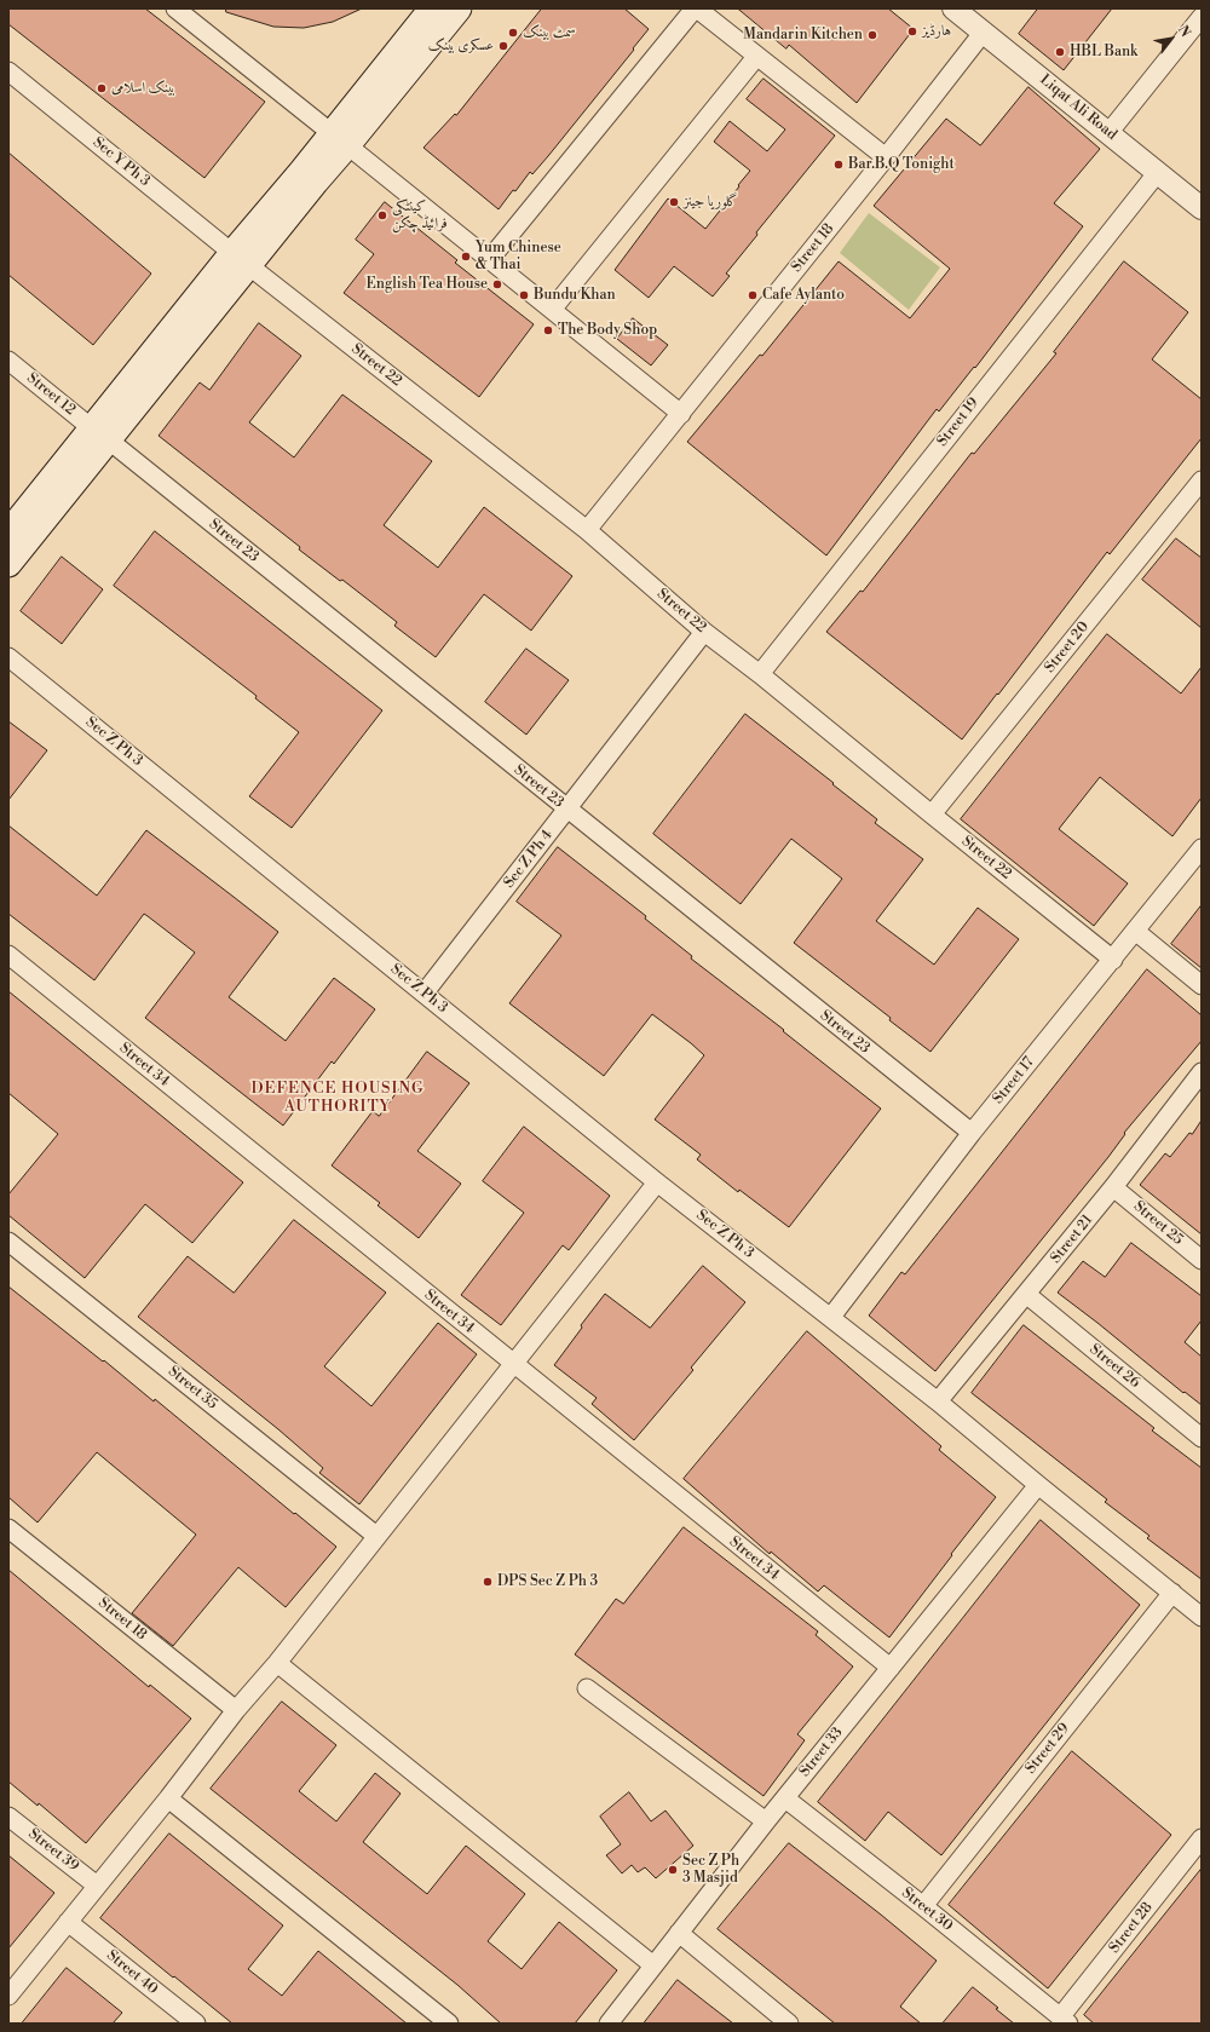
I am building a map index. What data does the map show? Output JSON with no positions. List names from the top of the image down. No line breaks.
{"streets":{"street":["Liqat Ali Road","Sec Y Ph 3","Street 18","Street 22","Street 12","Street 19","Street 23","Street 20","Sec Z Ph 3","Sec Z Ph 4","Street 34","Street 17","Street 25","Street 21","Street 26","Street 35","Street 29","Street 33","Street 39","Street 30","Street 28","Street 40"]},"crossings":[["Liqat Ali Road","Street 18"],["Liqat Ali Road","Street 19"],["Sec Y Ph 3","Street 22"],["Street 18","Street 22"],["Street 22","Street 19"],["Street 22","Street 20"],["Street 22","Sec Z Ph 4"],["Street 22","Street 17"],["Street 12","Street 23"],["Street 23","Sec Z Ph 4"],["Street 23","Street 17"],["Sec Z Ph 3","Sec Z Ph 4"],["Sec Z Ph 3","Street 17"],["Sec Z Ph 3","Street 21"],["Sec Z Ph 3","Street 29"],["Sec Z Ph 3","Street 33"],["Street 34","Street 33"],["Street 25","Street 21"],["Street 21","Street 26"],["Street 29","Street 30"],["Street 33","Street 30"],["Street 30","Street 28"]],"districts":["DEFENCE HOUSING AUTHORITY"],"places":["ہارڈیز","سمٹ بینک","Mandarin Kitchen","عسکری بینک","HBL Bank","بینک اسلامی","Bar.B.Q Tonight","گلوریا جینز","کینٹکی فرائیڈ چکن","Yum Chinese & Thai","English Tea House","Bundu Khan","Cafe Aylanto","The Body Shop","DPS Sec Z Ph 3","Sec Z Ph 3 Masjid"],"north":"top right"}
